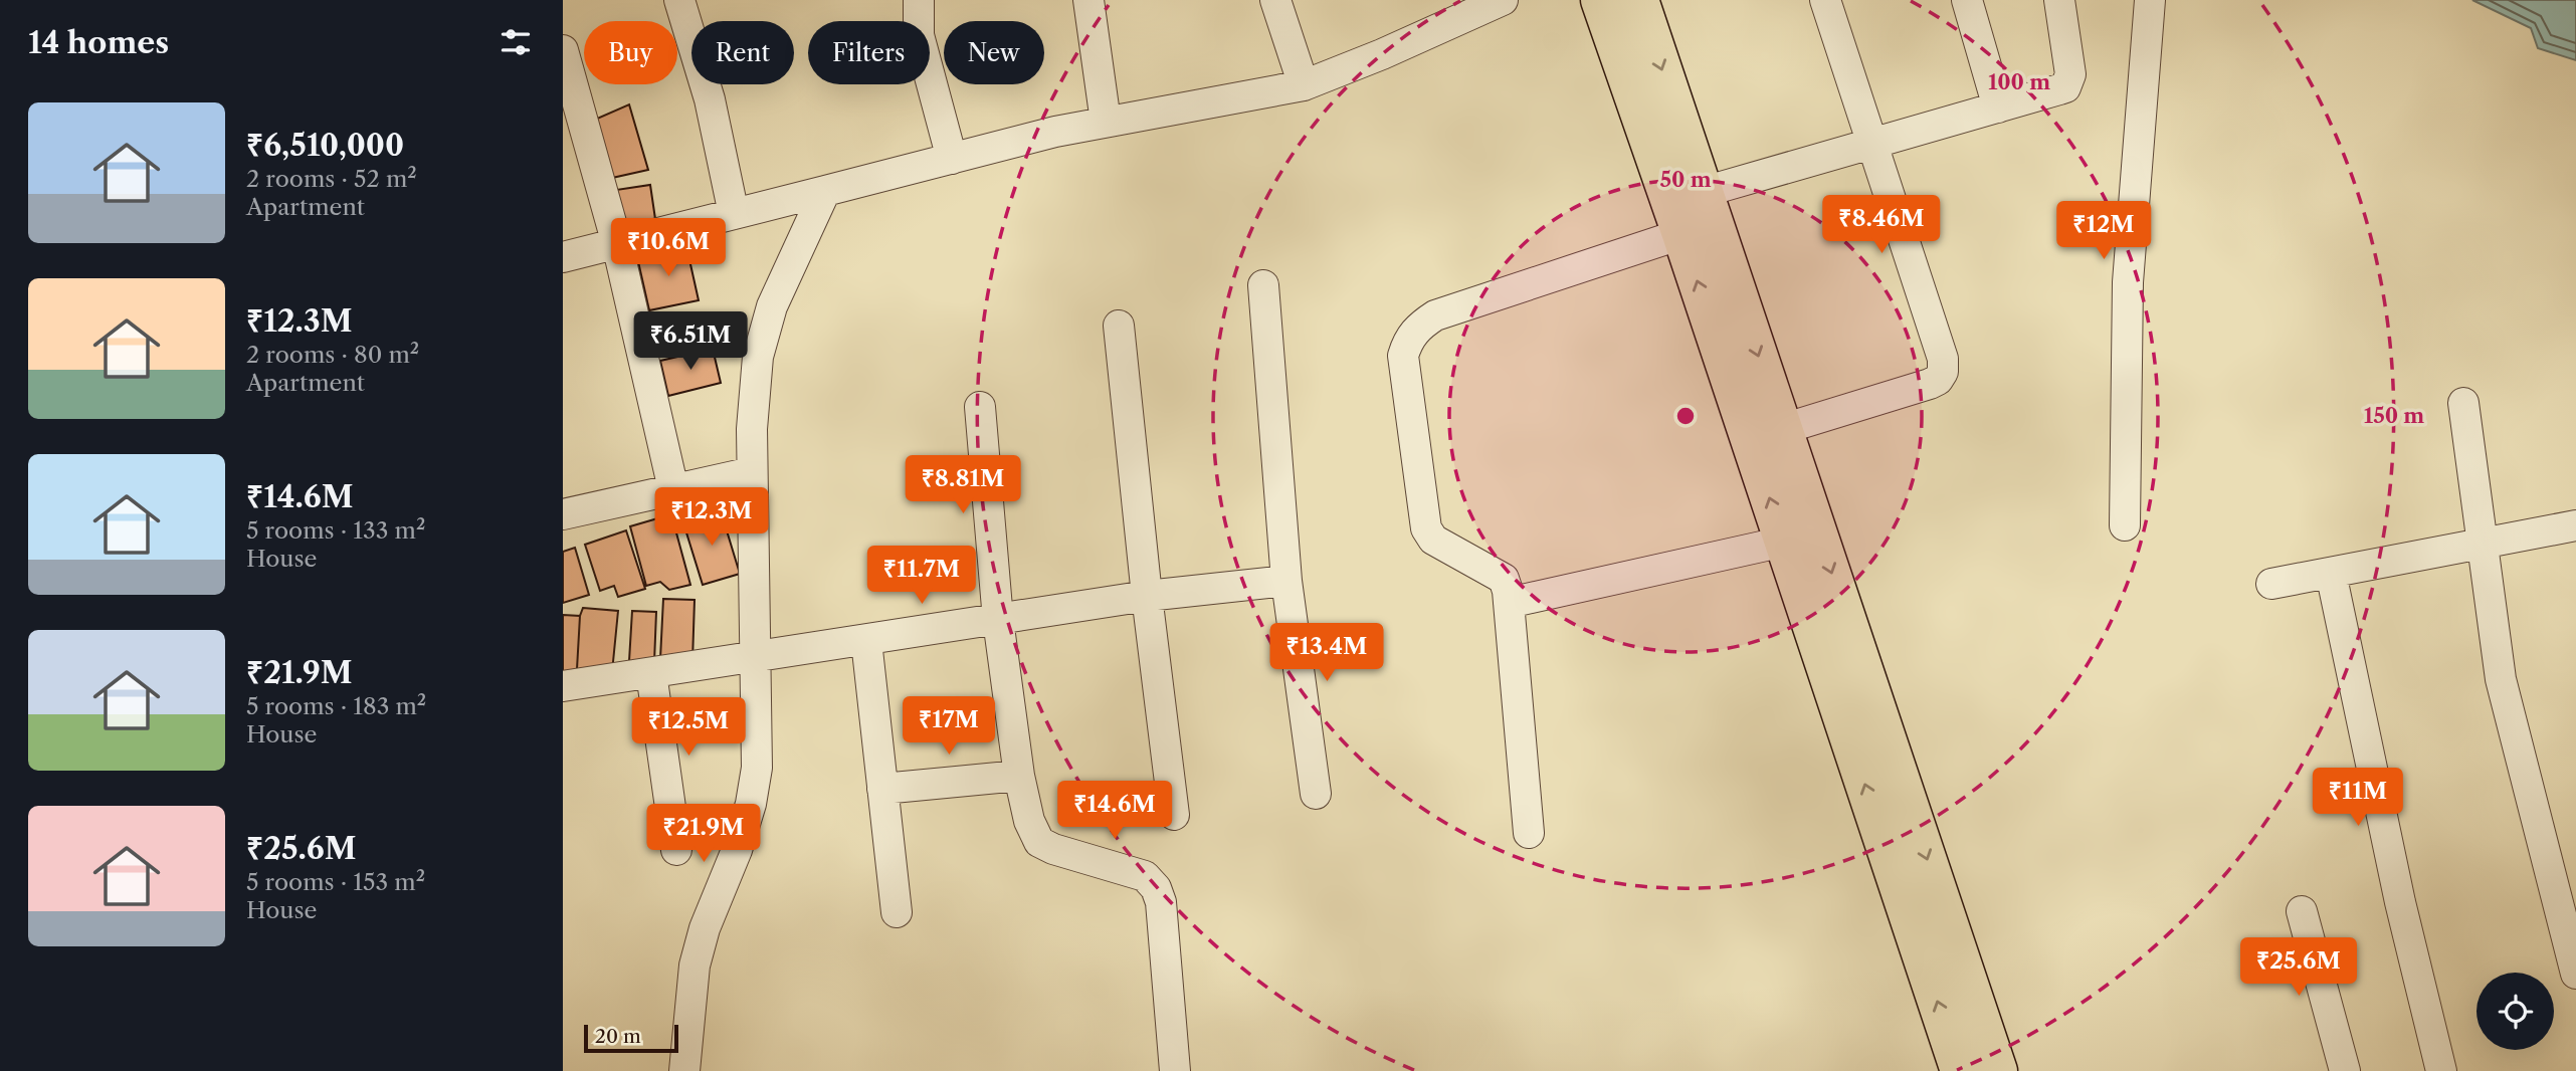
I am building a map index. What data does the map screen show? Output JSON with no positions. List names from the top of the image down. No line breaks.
{"scale_bar":"20 m","page":{"heading":"14 homes","chip":["Buy","Rent","Filters","New"],"list":[{"name":"₹6,510,000","note":"2 rooms · 52 m² · Apartment"},{"name":"₹12.3M","note":"2 rooms · 80 m² · Apartment"},{"name":"₹14.6M","note":"5 rooms · 133 m² · House"},{"name":"₹21.9M","note":"5 rooms · 183 m² · House"},{"name":"₹25.6M","note":"5 rooms · 153 m² · House"}],"price":["₹8.46M","₹12M","₹10.6M","₹6.51M","₹8.81M","₹12.3M","₹11.7M","₹13.4M","₹17M","₹12.5M","₹11M","₹14.6M","₹21.9M","₹25.6M"],"scale":"20 m"},"rings":["100 m","50 m","150 m"]}
